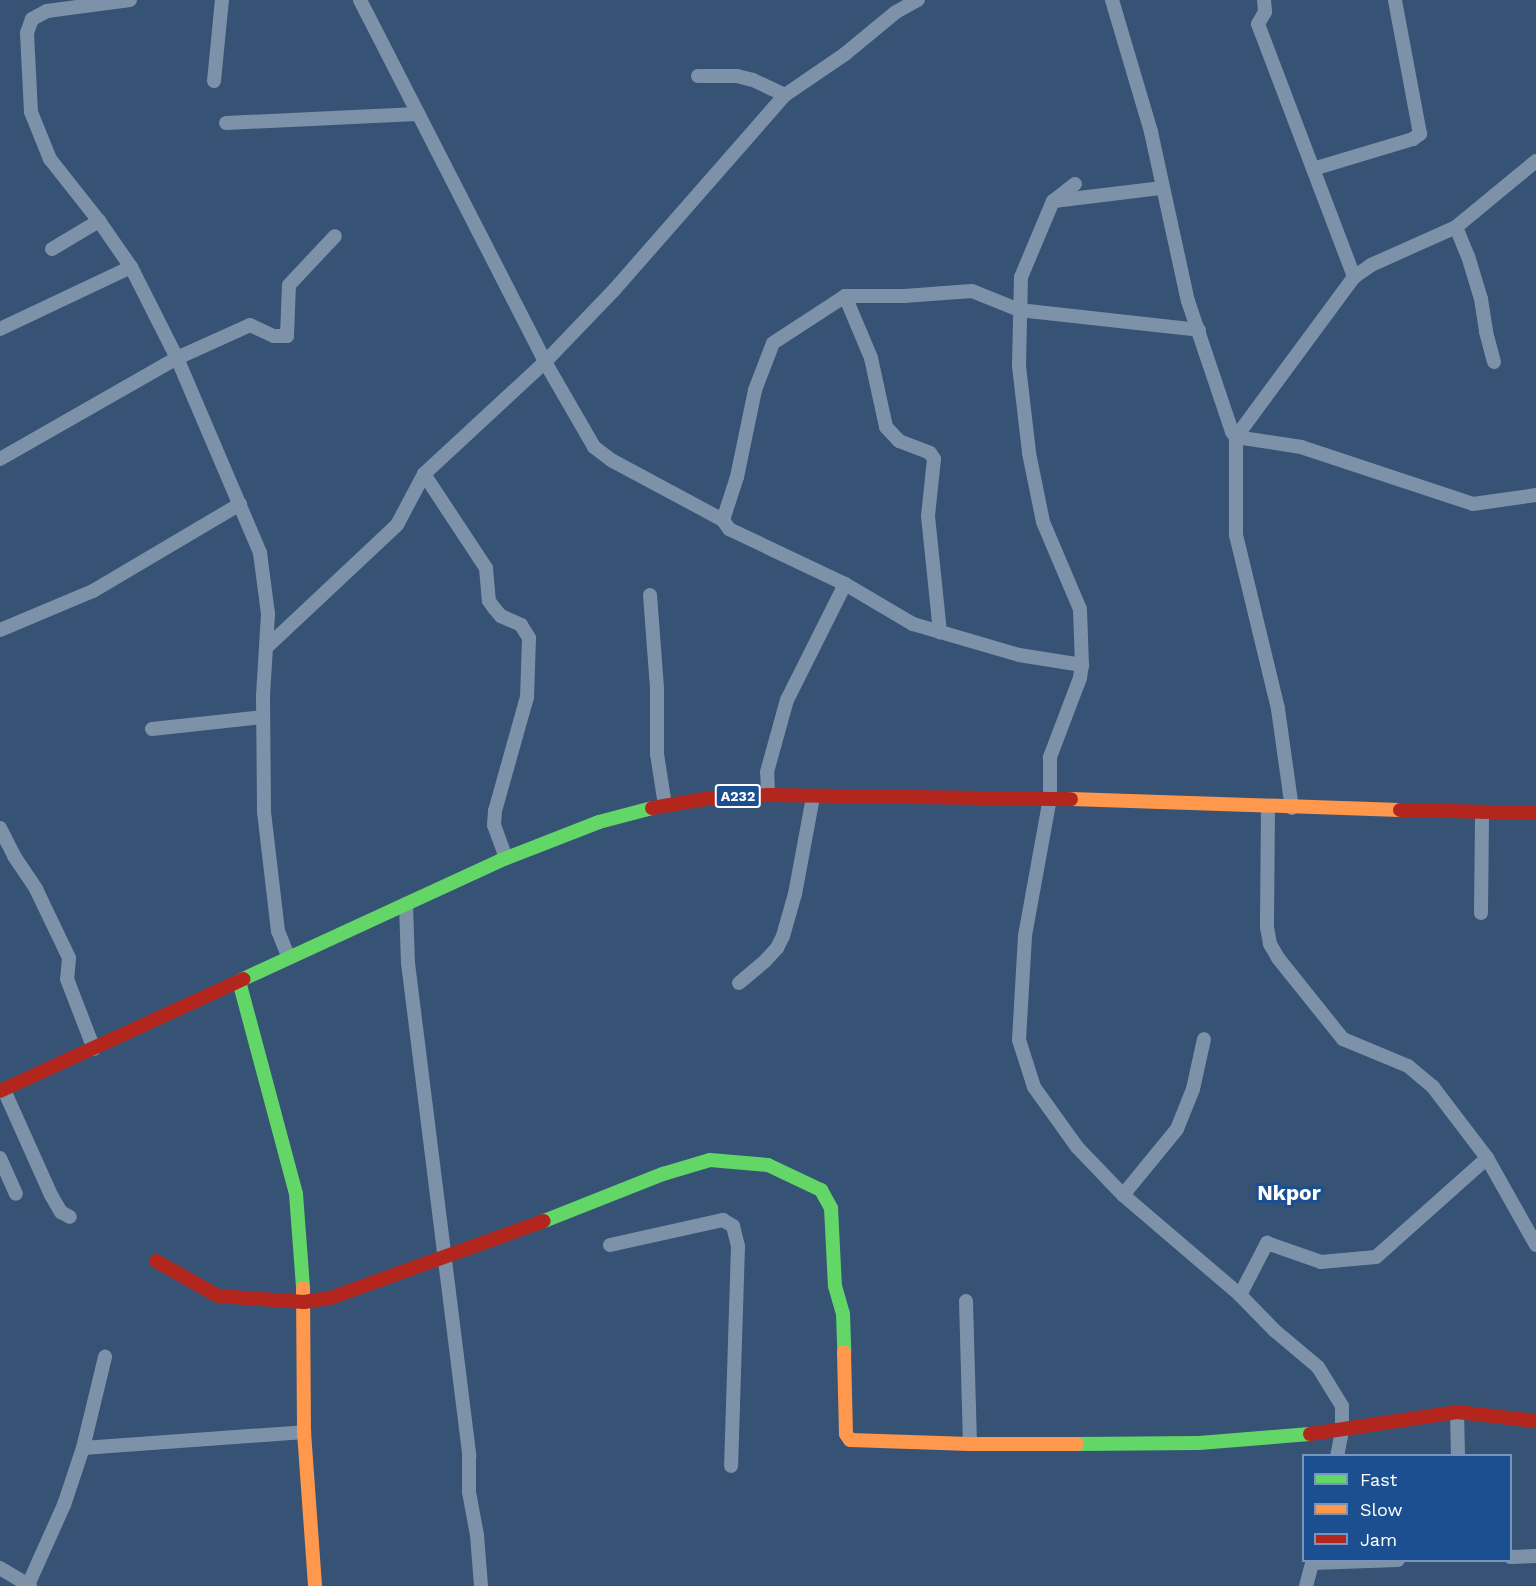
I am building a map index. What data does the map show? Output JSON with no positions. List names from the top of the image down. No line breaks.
{"streets":{"street":["A232"]},"districts":["Nkpor"],"legend":["Fast","Slow","Jam"]}
